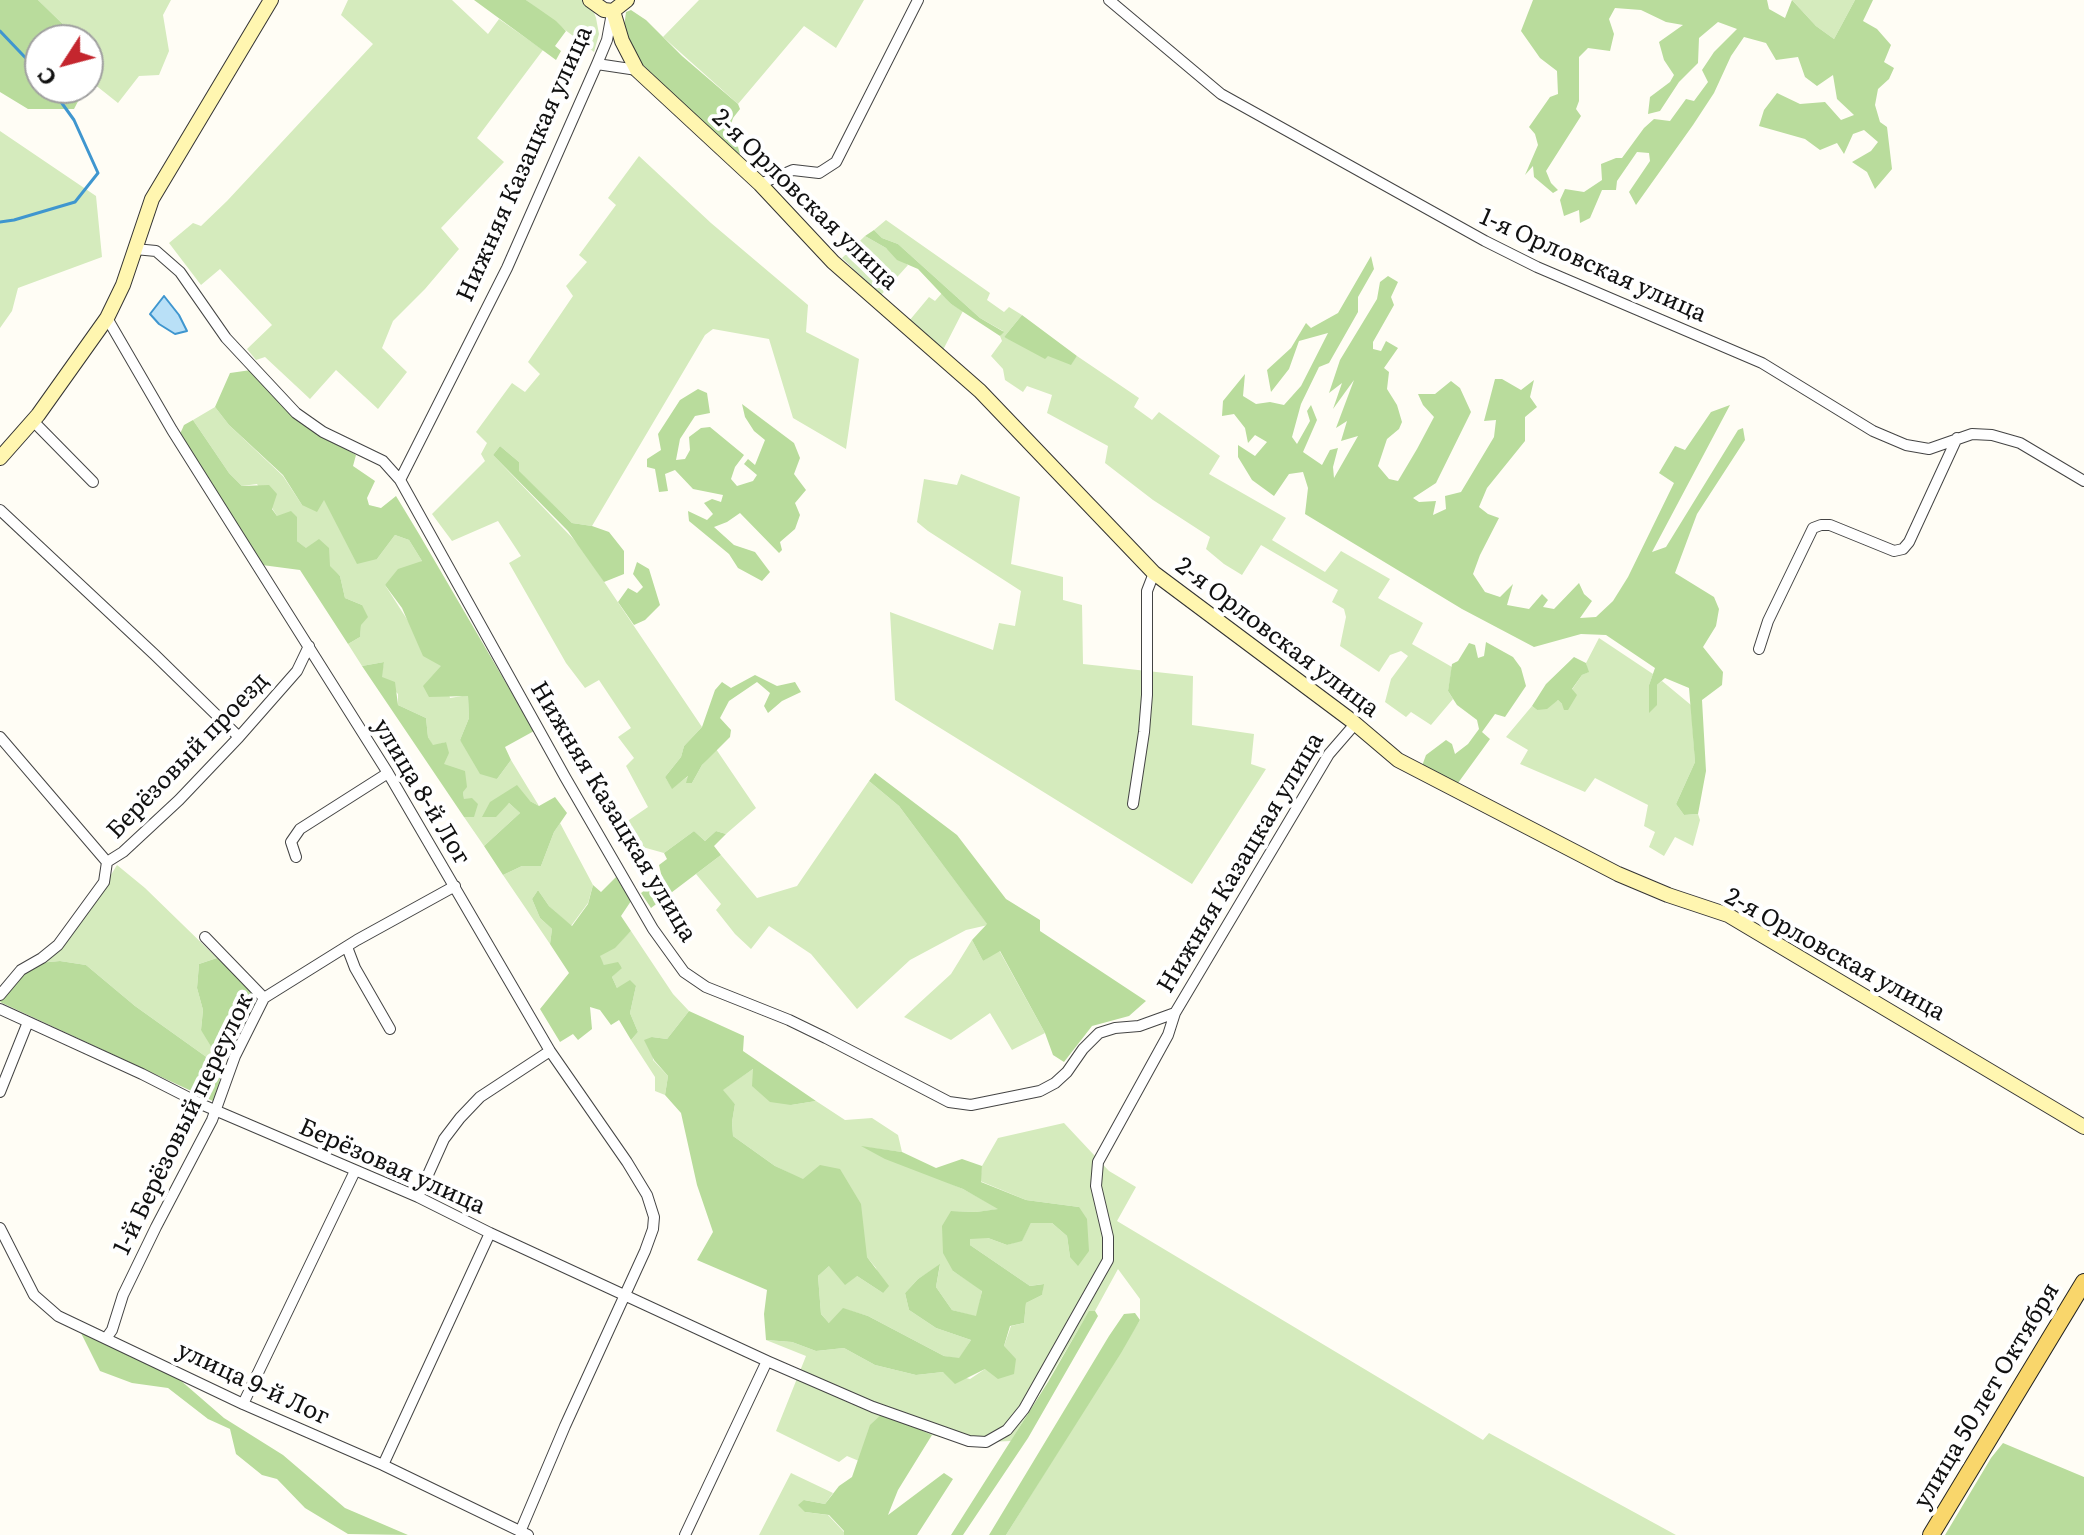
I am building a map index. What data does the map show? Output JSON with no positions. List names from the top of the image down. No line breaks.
{"streets":{"main road":["улица 50 лет Октября"],"street":["Нижняя Казацкая улица","2-я Орловская улица","1-я Орловская улица","Берёзовый проезд","улица 8-й Лог","1-й Берёзовый переулок","Берёзовая улица","улица 9-й Лог"]},"crossings":[["Нижняя Казацкая улица","2-я Орловская улица"],["Нижняя Казацкая улица","Берёзовая улица"],["Берёзовый проезд","улица 8-й Лог"],["улица 8-й Лог","1-й Берёзовый переулок"],["улица 8-й Лог","Берёзовая улица"],["улица 8-й Лог","улица 9-й Лог"],["1-й Берёзовый переулок","Берёзовая улица"],["1-й Берёзовый переулок","улица 9-й Лог"]],"north":"bottom left"}
